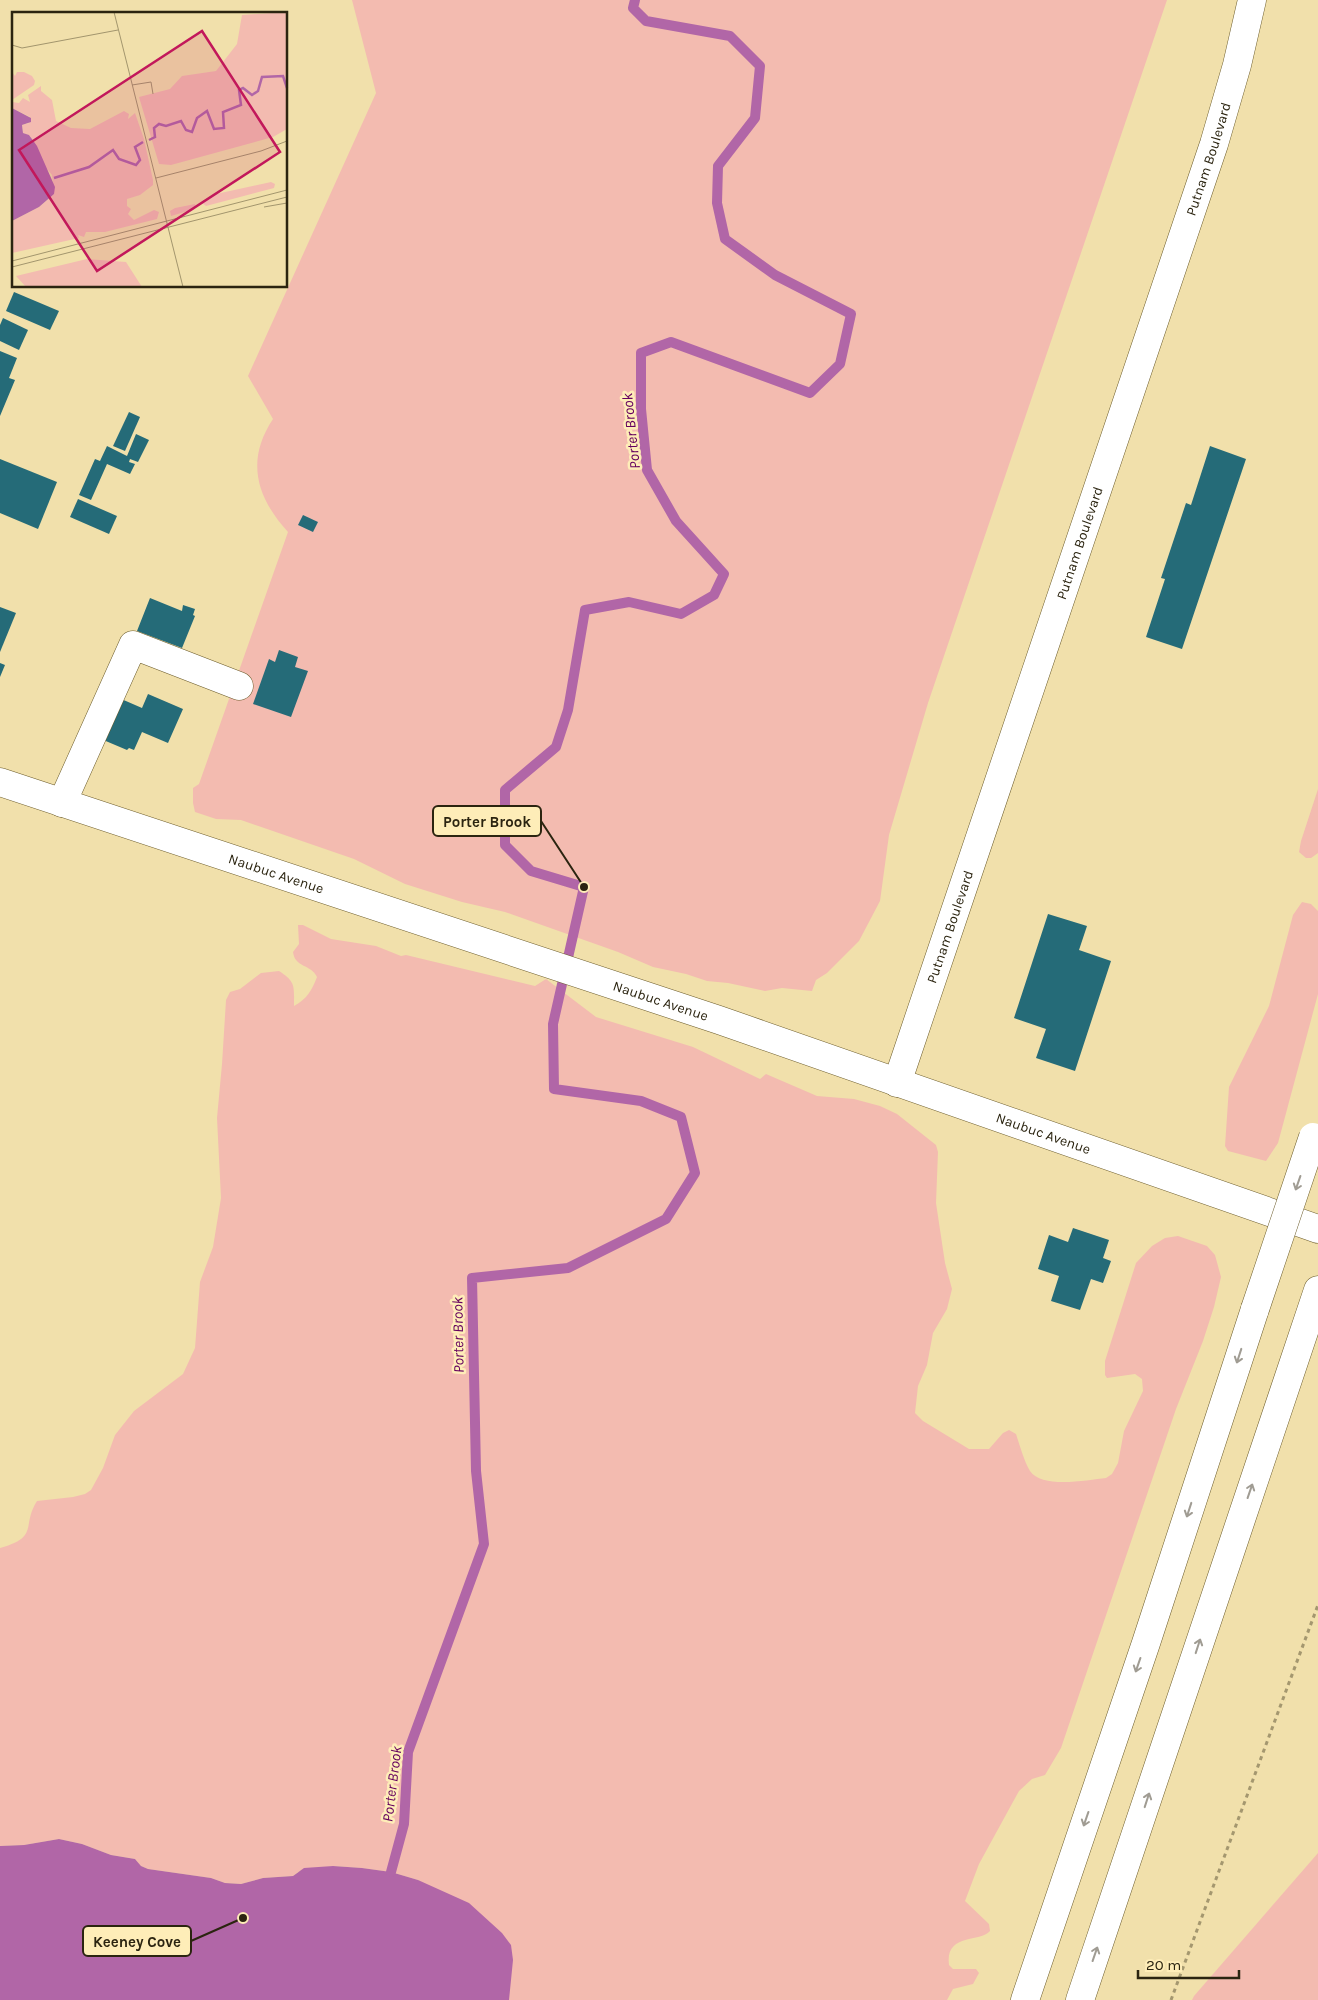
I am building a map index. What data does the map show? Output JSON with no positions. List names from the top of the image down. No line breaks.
{"streets":{"main road":["Putnam Boulevard","Naubuc Avenue"]},"crossings":[["Putnam Boulevard","Naubuc Avenue"]],"water":["Porter Brook"],"places":["Porter Brook","Keeney Cove"],"scale_bar":"20 m"}
